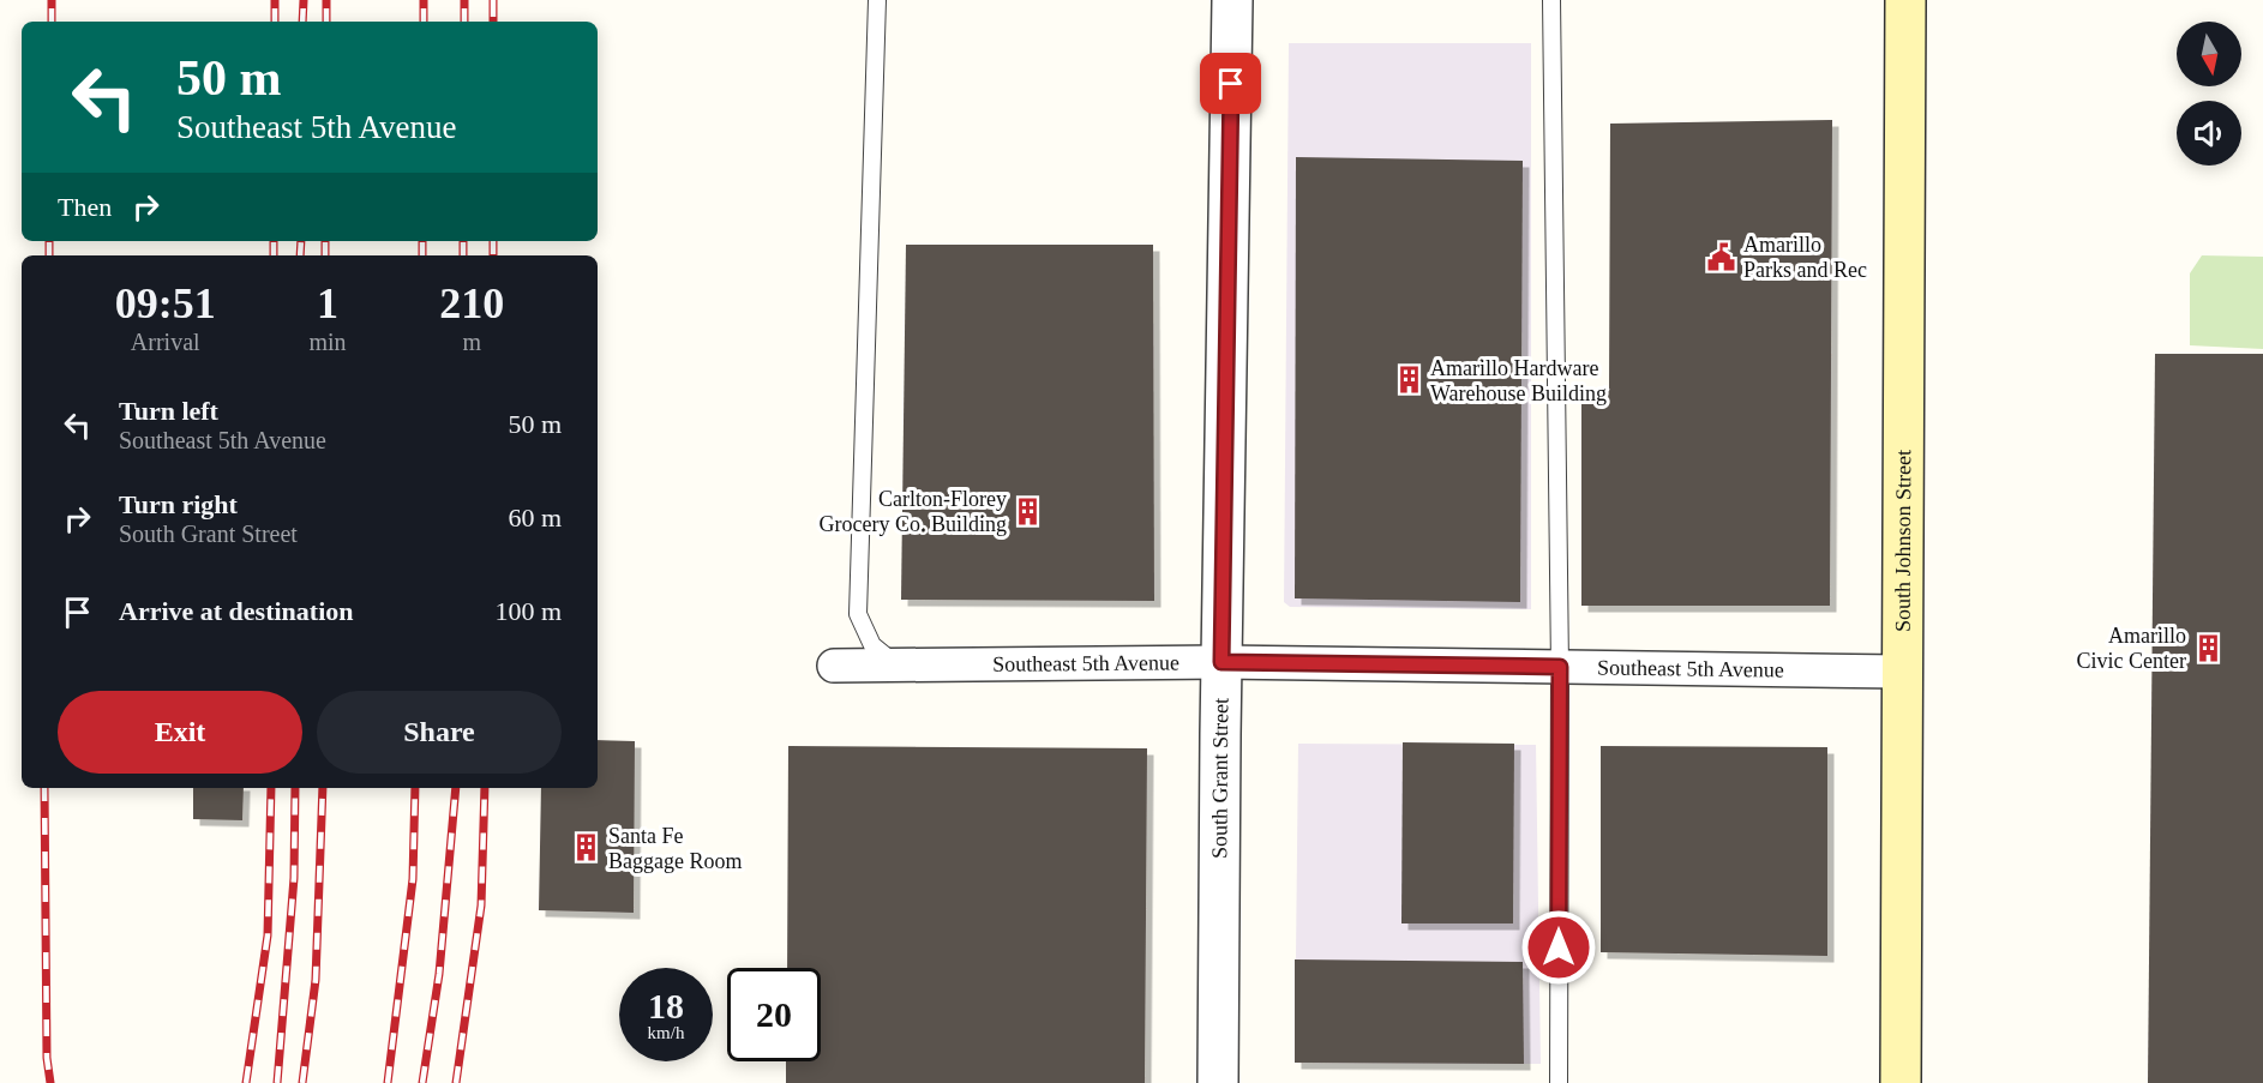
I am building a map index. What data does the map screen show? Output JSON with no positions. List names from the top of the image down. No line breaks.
{"streets":{"main road":["South Johnson Street"],"street":["Southeast 5th Avenue","South Grant Street"]},"crossings":[["South Johnson Street","Southeast 5th Avenue"],["Southeast 5th Avenue","South Grant Street"]],"places":{"public building":["Amarillo Parks and Rec"],"building":["Amarillo Hardware Warehouse Building","Carlton-Florey Grocery Co. Building","Amarillo Civic Center","Santa Fe Baggage Room"]},"north":"bottom","page":{"turn":["50 m","Southeast 5th Avenue"],"then":"Then","eta":["09:51","Arrival","1","min","210","m"],"list":[{"name":"Turn left","note":"Southeast 5th Avenue","value":"50 m"},{"name":"Turn right","note":"South Grant Street","value":"60 m"},{"name":"Arrive at destination","value":"100 m"}],"buttons":["Exit","Share"],"speed":"18 km/h","limit":"20"}}
